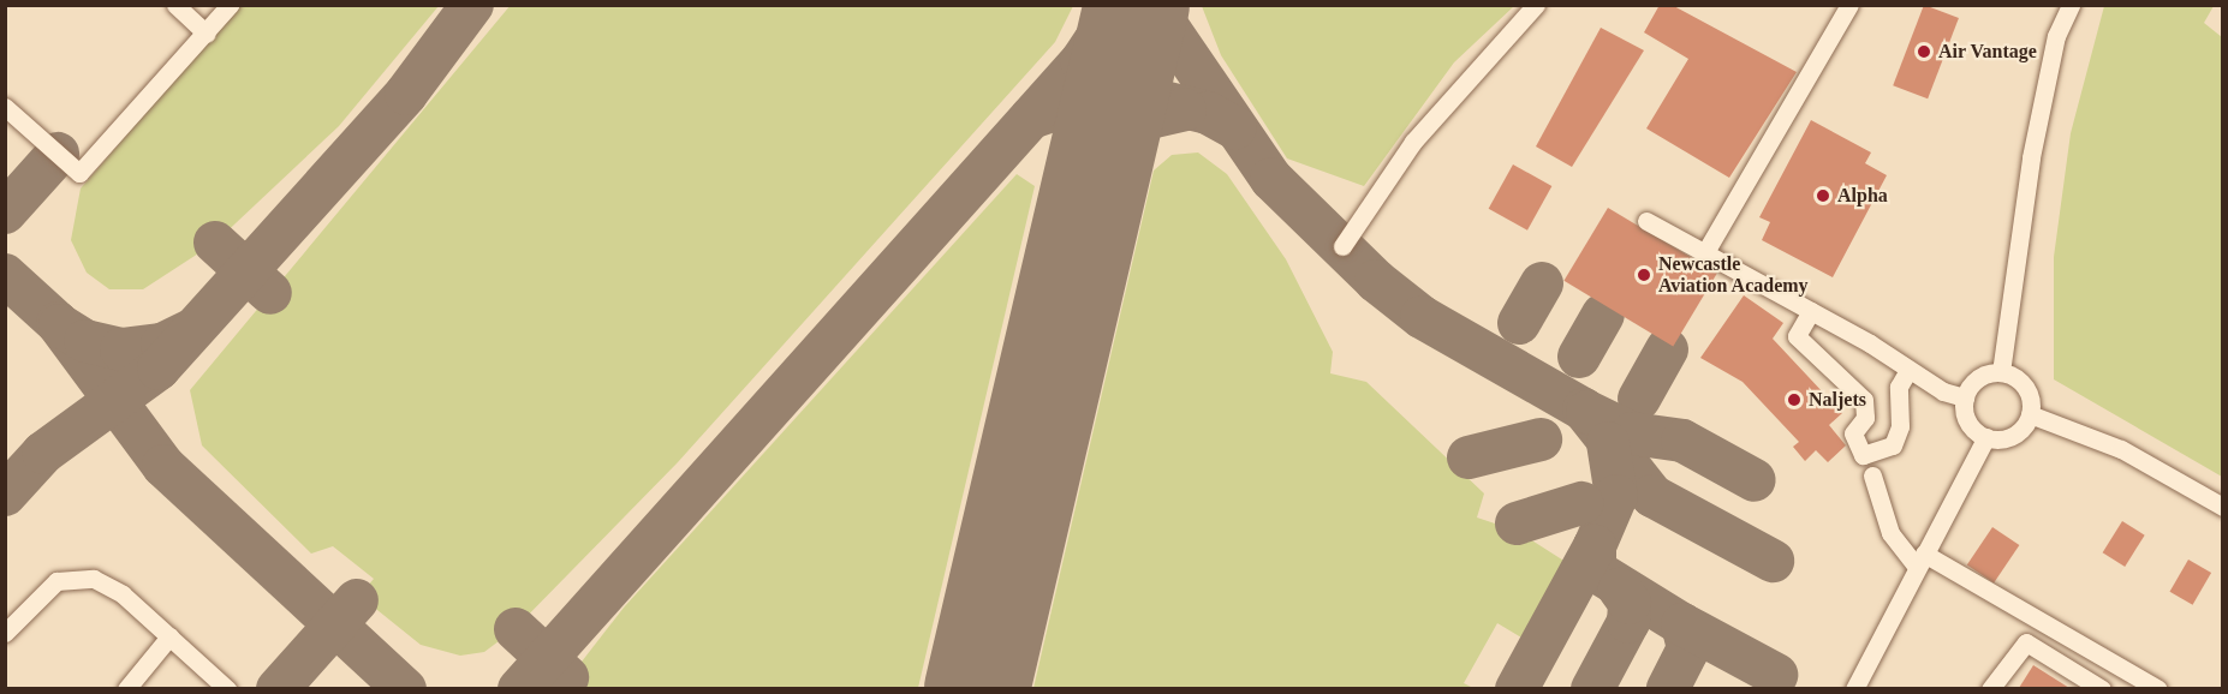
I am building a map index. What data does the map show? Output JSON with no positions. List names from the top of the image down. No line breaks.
{"places":["Air Vantage","Alpha","Newcastle Aviation Academy","Naljets"]}
